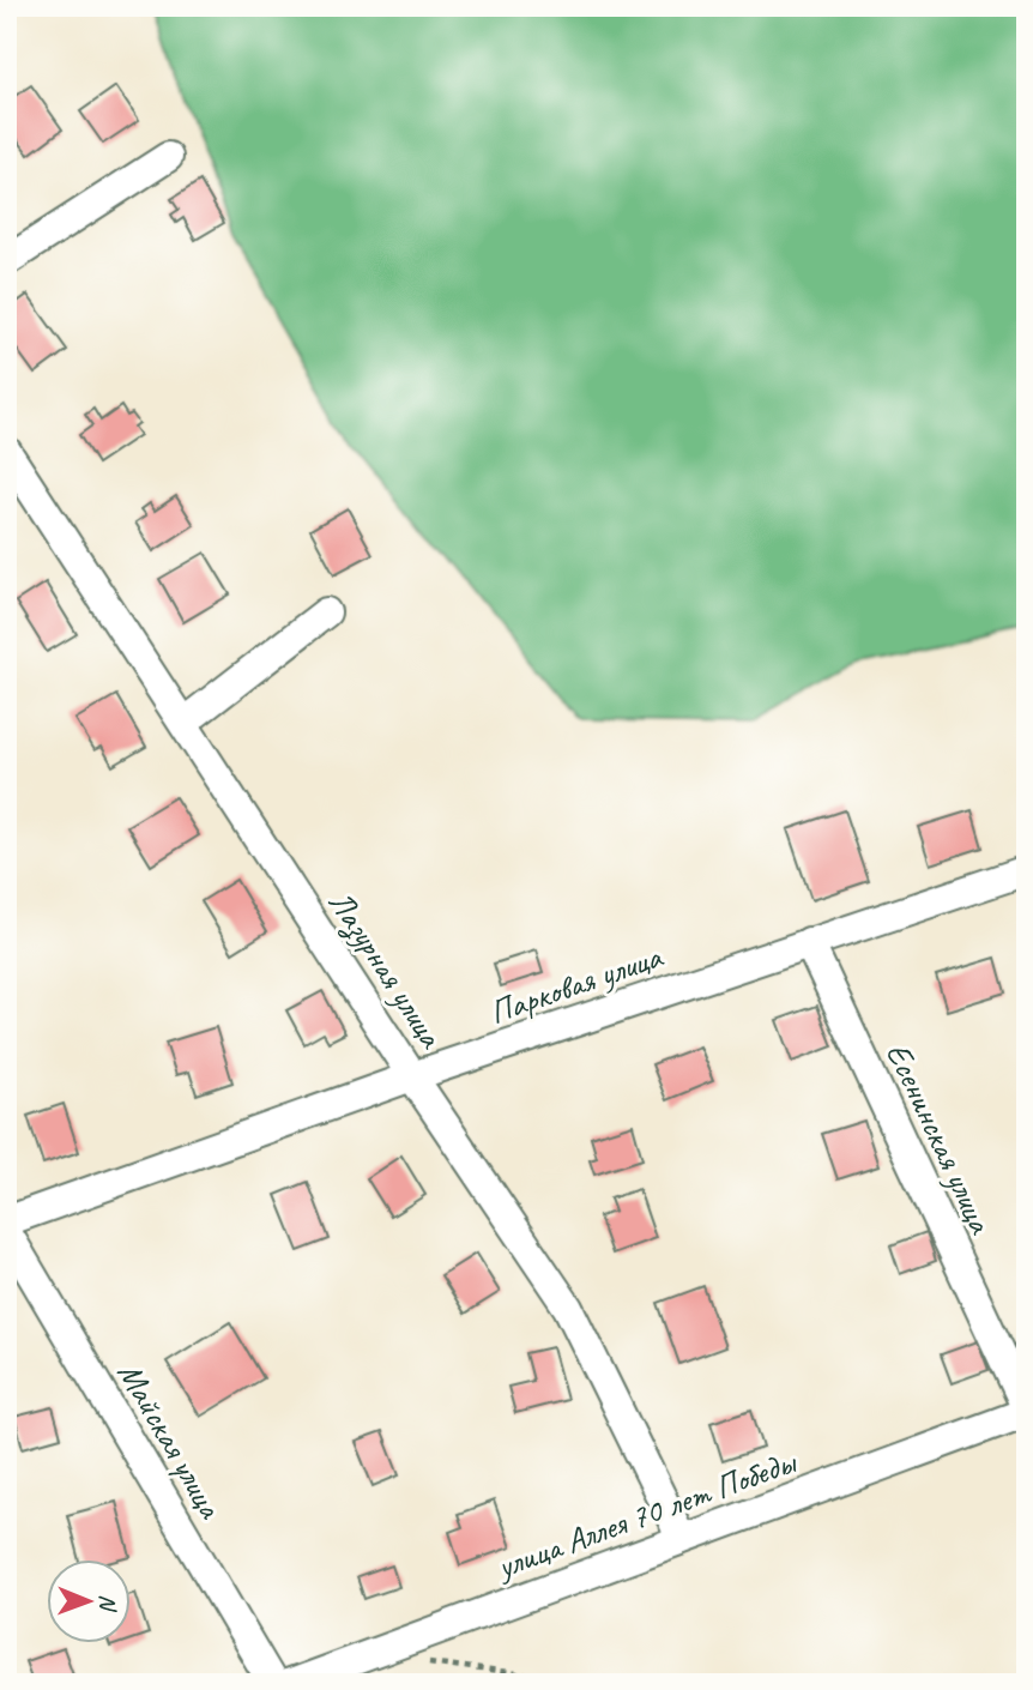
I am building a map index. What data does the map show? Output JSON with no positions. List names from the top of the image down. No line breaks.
{"streets":{"street":["Лазурная улица","Парковая улица","Есенинская улица","Майская улица","улица Аллея 70 лет Победы"]},"crossings":[["Лазурная улица","Парковая улица"],["Лазурная улица","улица Аллея 70 лет Победы"],["Парковая улица","Есенинская улица"],["Есенинская улица","улица Аллея 70 лет Победы"]],"north":"right"}
